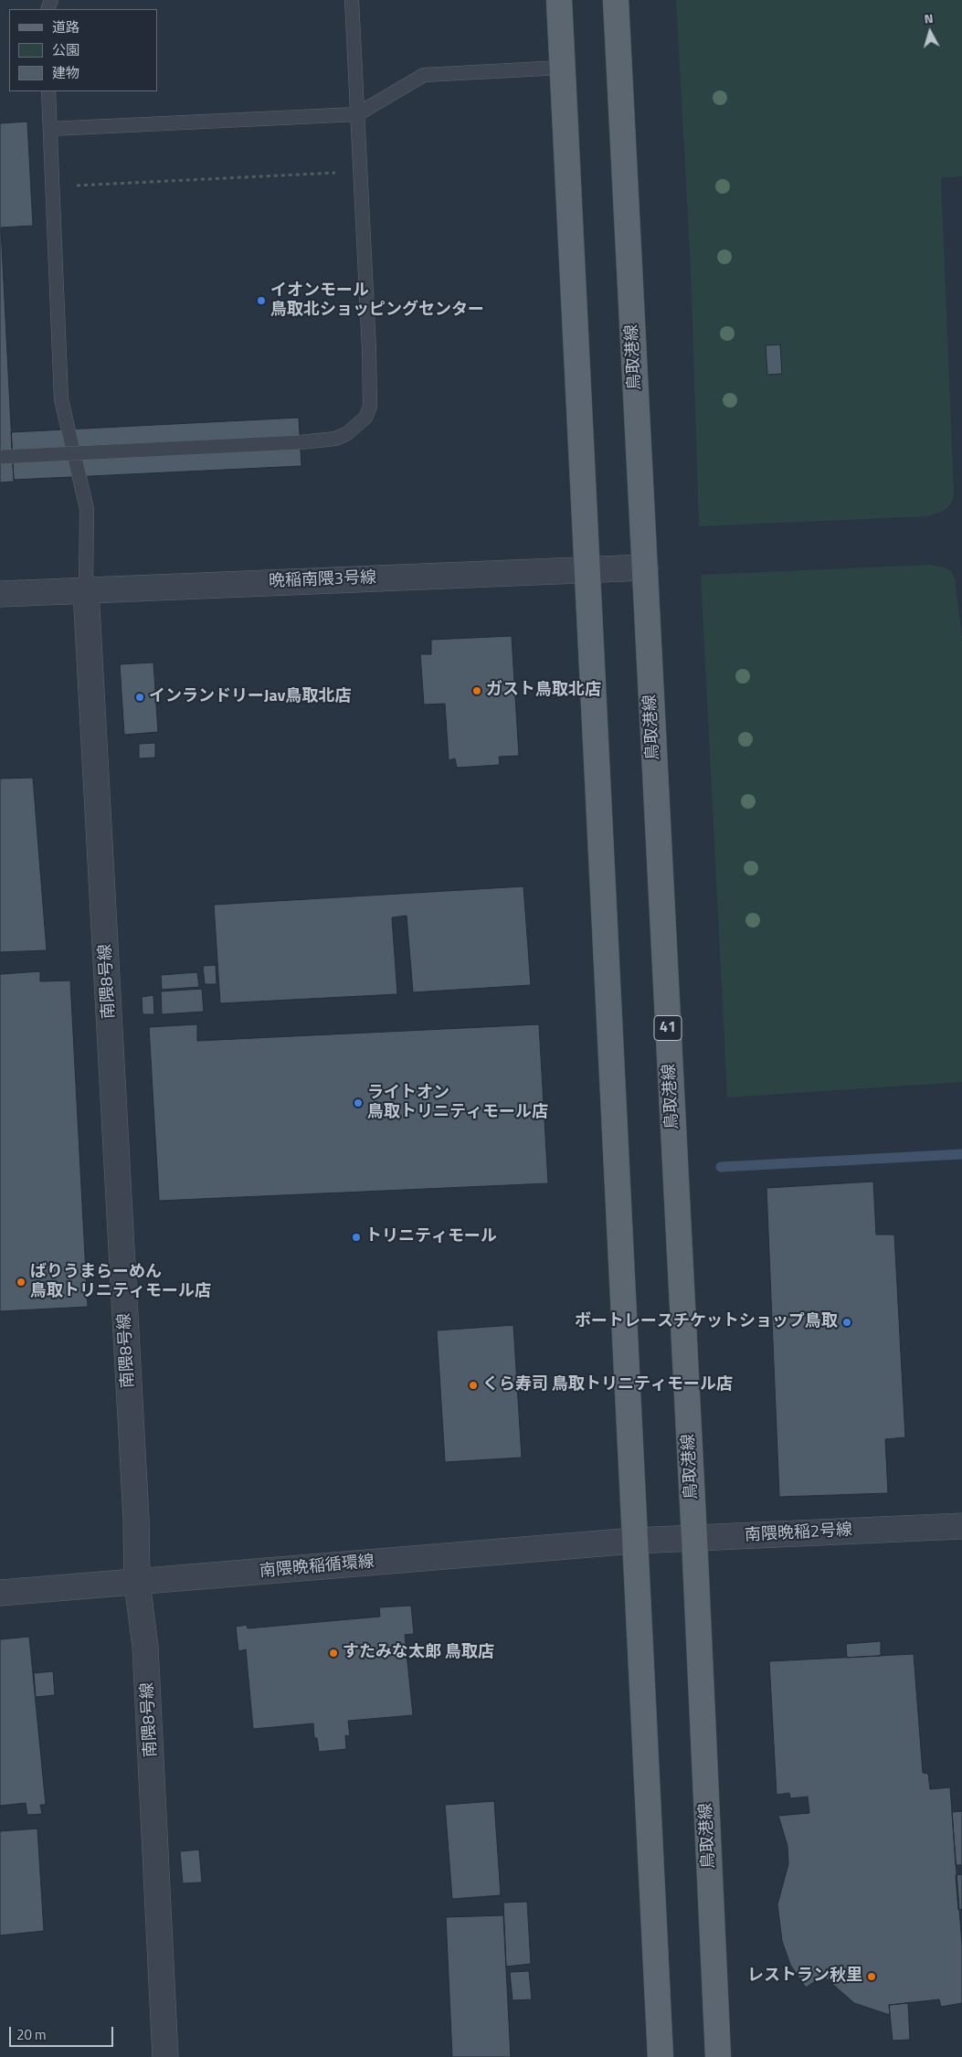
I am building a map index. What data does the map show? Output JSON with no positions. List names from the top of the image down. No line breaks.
{"streets":{"main road":["鳥取港線","41"],"street":["晩稲南隈3号線","南隈8号線","南隈晩稲2号線","南隈晩稲循環線"]},"crossings":[["鳥取港線","晩稲南隈3号線"],["鳥取港線","南隈晩稲2号線"],["晩稲南隈3号線","南隈8号線"],["南隈8号線","南隈晩稲循環線"],["南隈晩稲2号線","南隈晩稲循環線"]],"places":["イオンモール 鳥取北ショッピングセンター","ガスト鳥取北店","インランドリーJav鳥取北店","ライトオン 鳥取トリニティモール店","トリニティモール","ばりうまらーめん 鳥取トリニティモール店","ボートレースチケットショップ鳥取","くら寿司 鳥取トリニティモール店","すたみな太郎 鳥取店","レストラン秋里"],"legend":["道路","公園","建物"],"scale_bar":"20 m","north":"top"}
